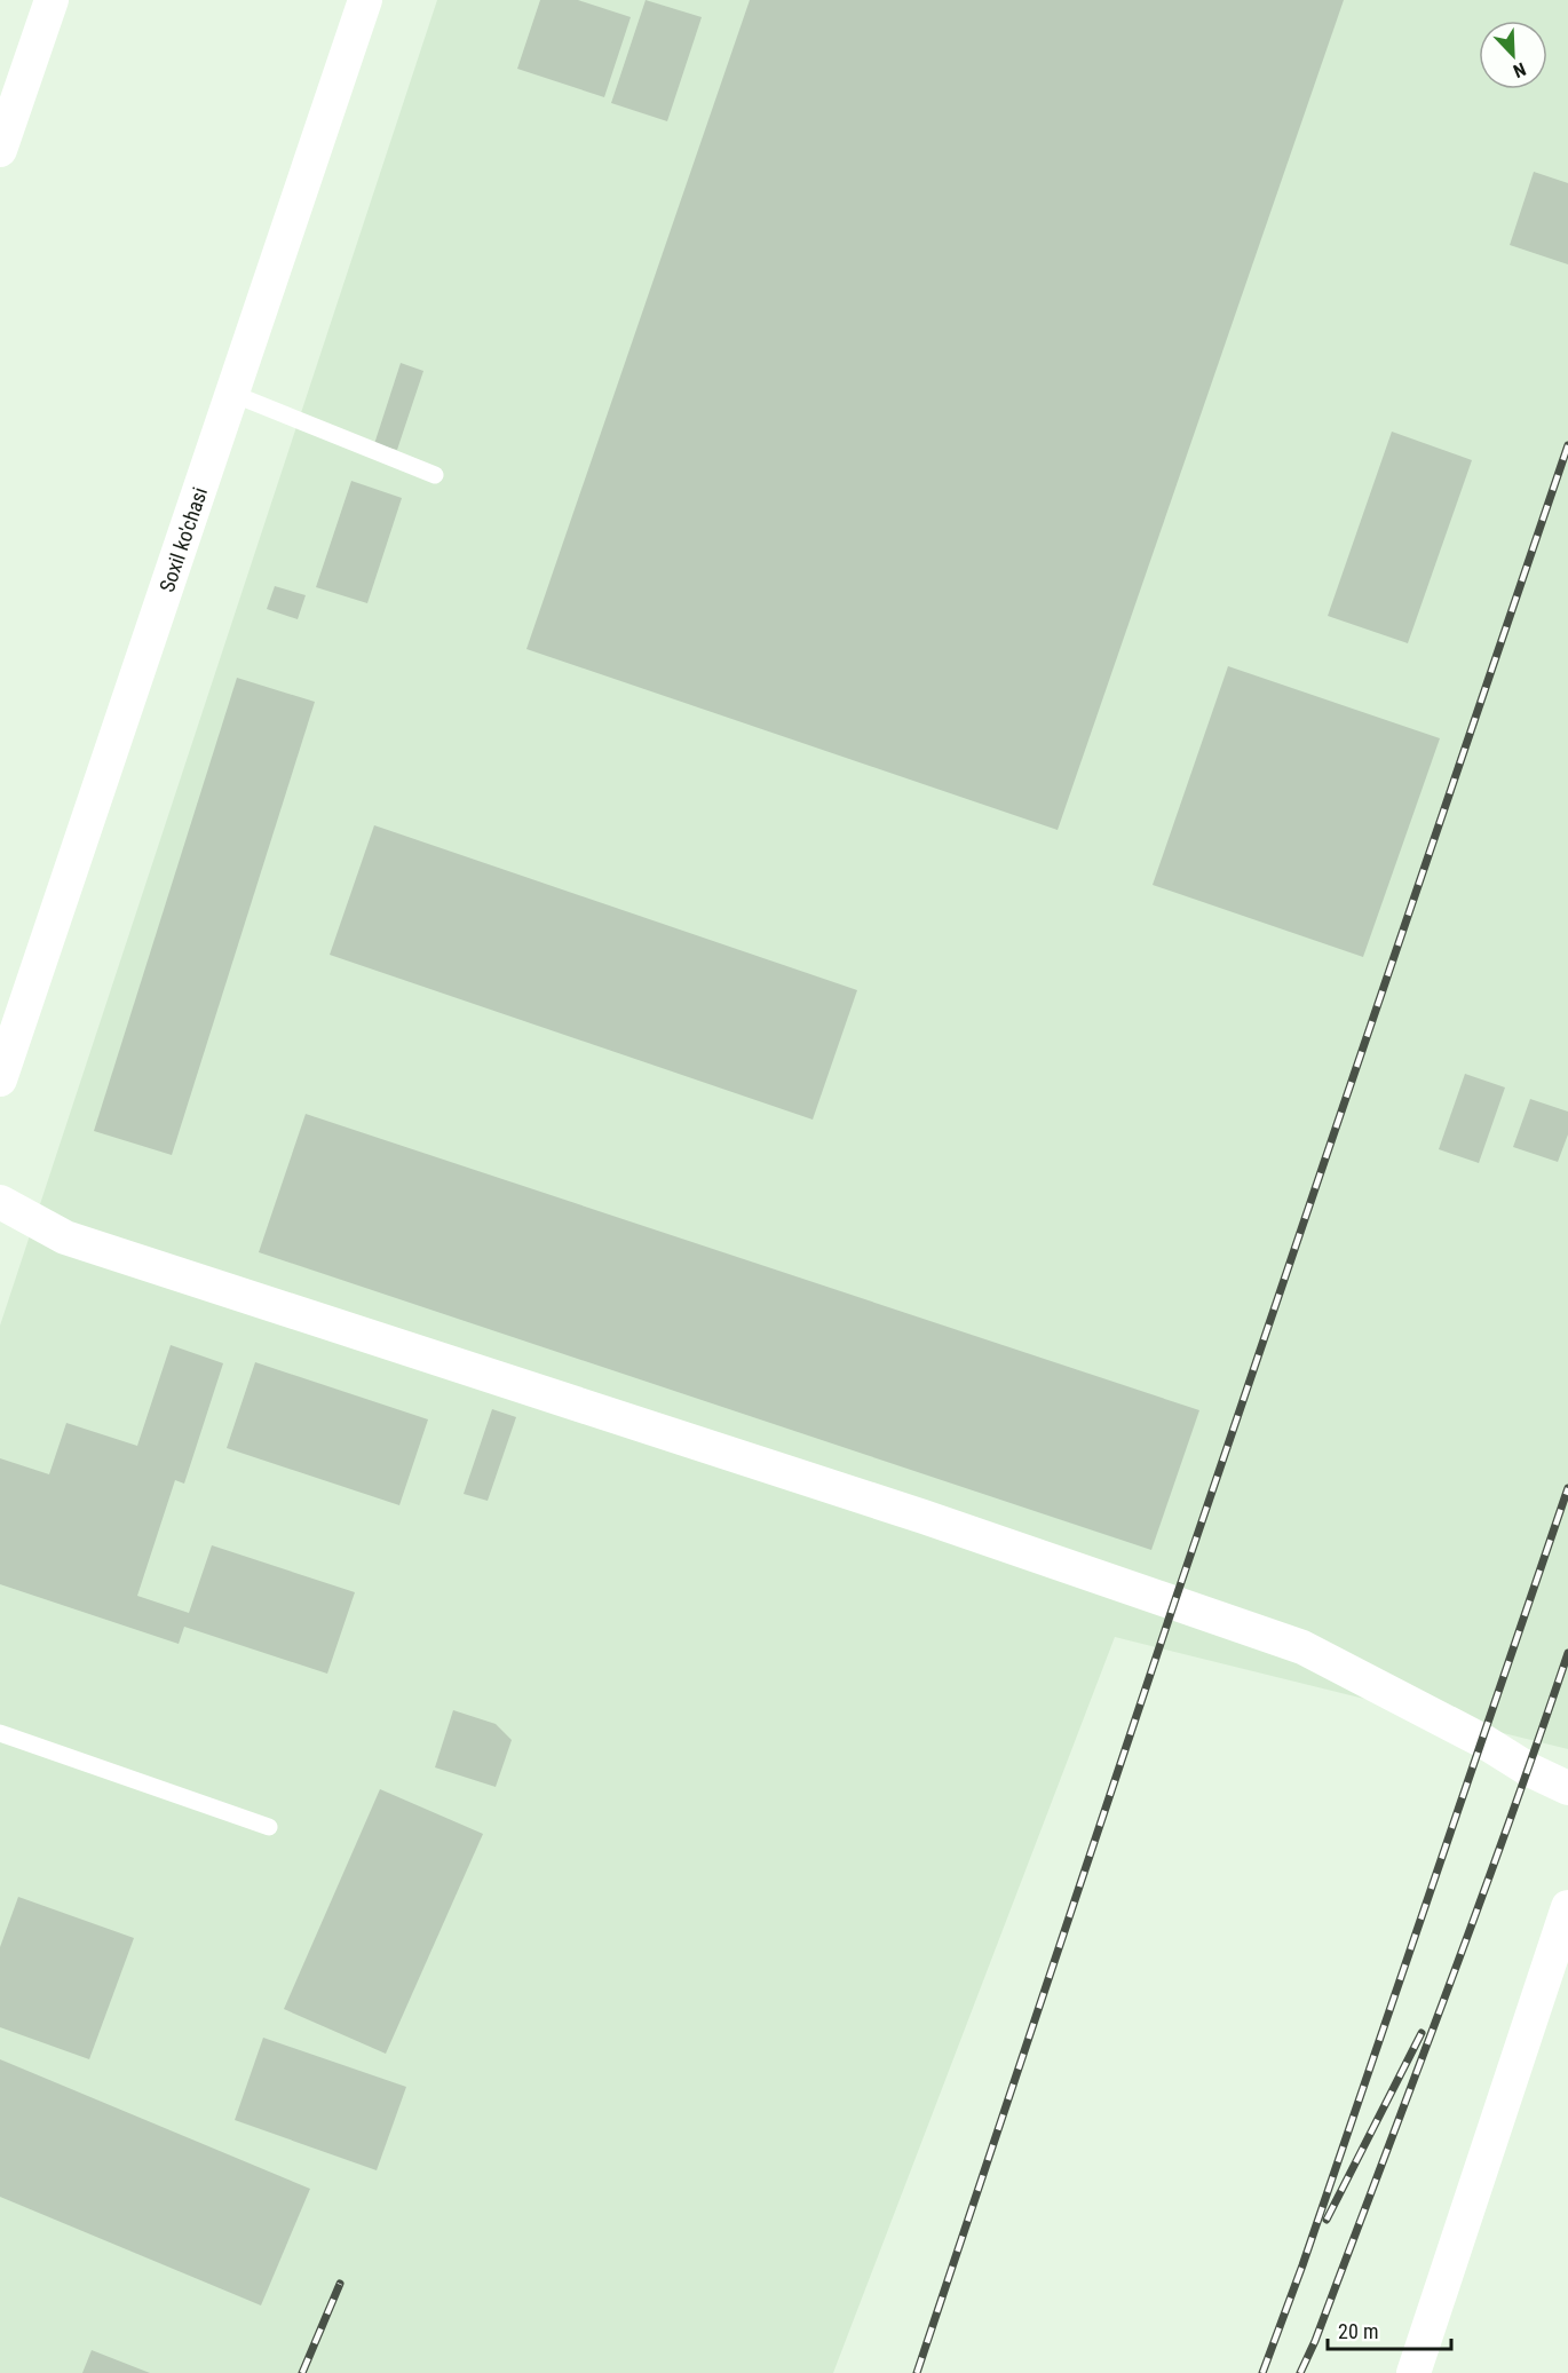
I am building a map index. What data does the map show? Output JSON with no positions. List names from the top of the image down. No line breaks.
{"streets":{"street":["Soxil ko'chasi"]},"scale_bar":"20 m","north":"bottom right"}
